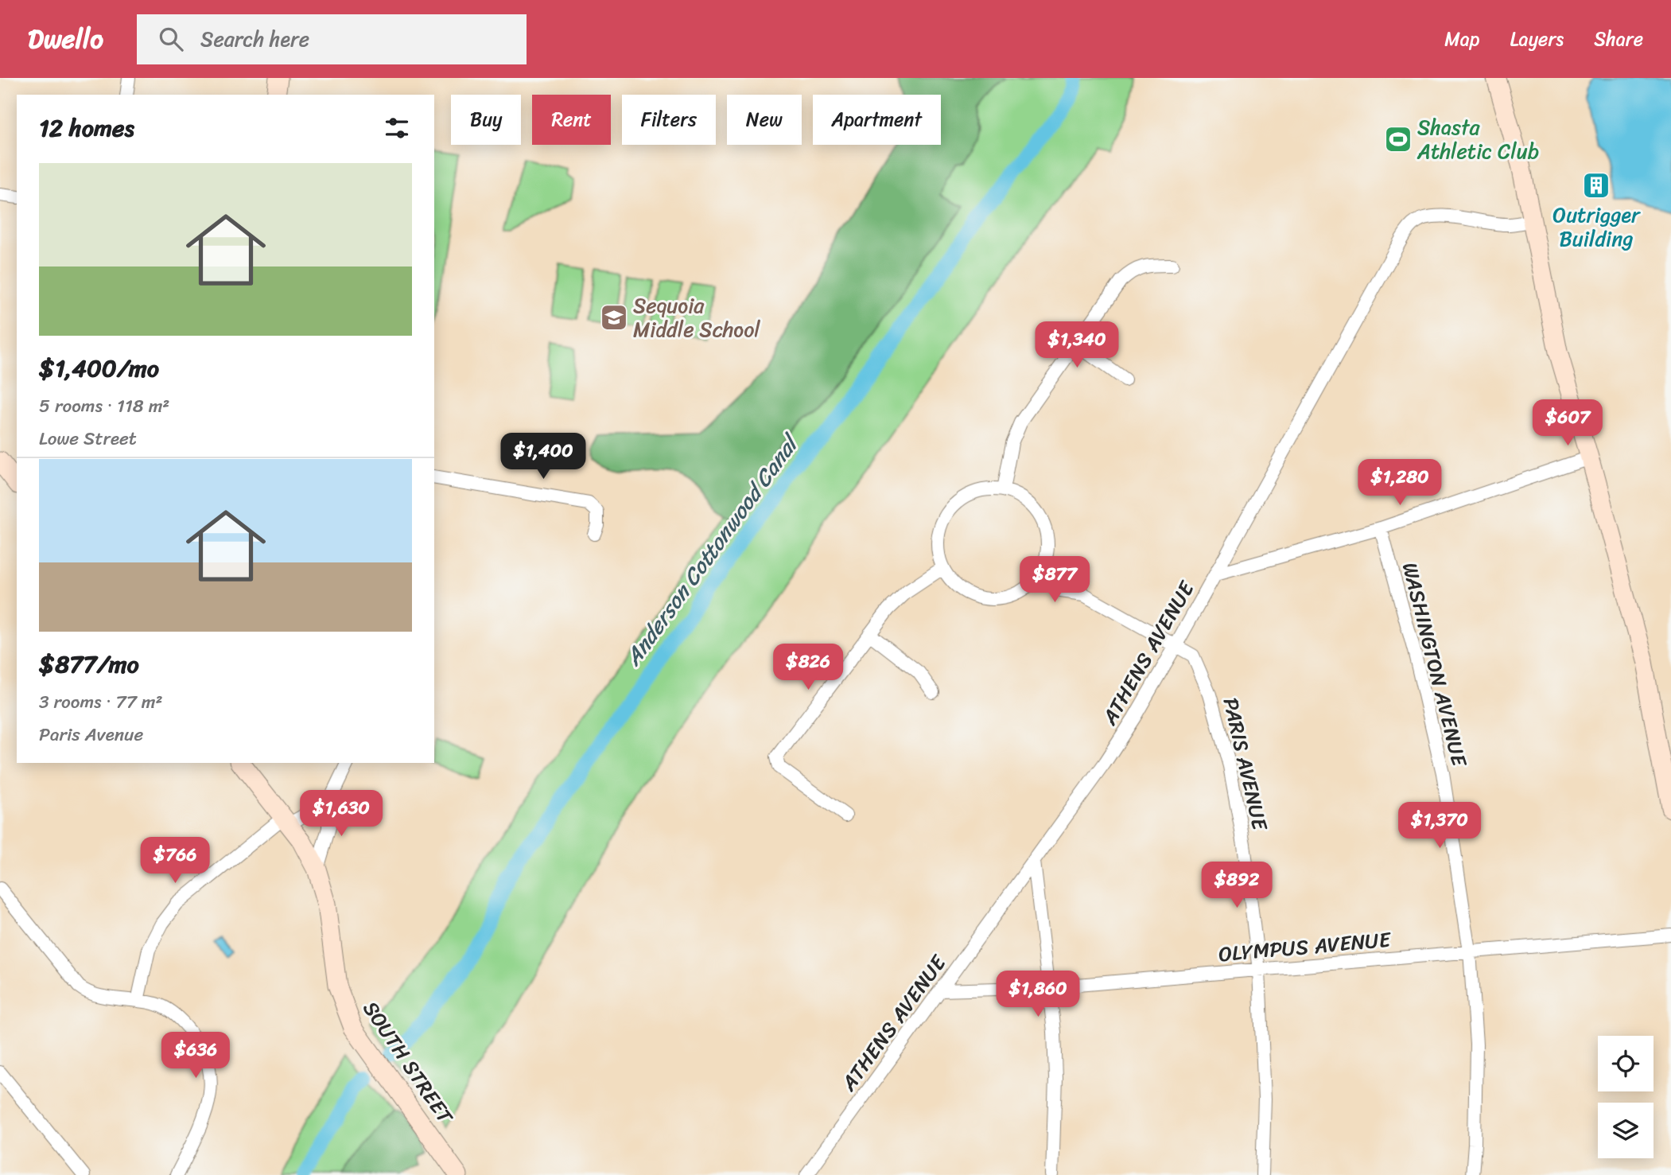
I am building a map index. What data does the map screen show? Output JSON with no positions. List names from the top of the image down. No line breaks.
{"streets":{"main road":["SOUTH STREET"],"street":["ATHENS AVENUE","WASHINGTON AVENUE","PARIS AVENUE","OLYMPUS AVENUE"]},"crossings":[["ATHENS AVENUE","PARIS AVENUE"],["ATHENS AVENUE","OLYMPUS AVENUE"],["WASHINGTON AVENUE","OLYMPUS AVENUE"],["PARIS AVENUE","OLYMPUS AVENUE"]],"water":["Anderson Cottonwood Canal"],"places":{"sports":["Shasta Athletic Club"],"building":["Outrigger Building"],"school or university":["Sequoia Middle School"]},"page":{"header":"Dwello","search":"Search here","nav":["Map","Layers","Share"],"chip":["Buy","Rent","Filters","New","Apartment"],"heading":"12 homes","list":[{"name":"$1,400/mo","note":"5 rooms · 118 m² · Lowe Street"},{"name":"$877/mo","note":"3 rooms · 77 m² · Paris Avenue"}],"price":["$1,340","$607","$1,400","$1,280","$877","$826","$1,630","$1,370","$766","$892","$1,860","$636"]}}
